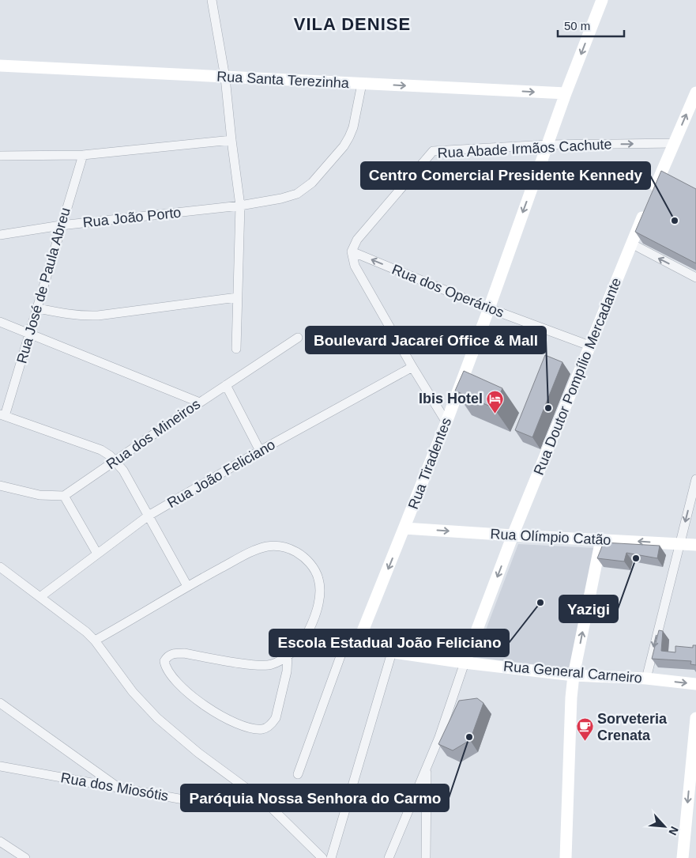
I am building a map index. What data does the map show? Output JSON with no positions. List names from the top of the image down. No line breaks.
{"streets":{"main road":["Rua Santa Terezinha","Rua Doutor Pompílio Mercadante","Rua Tiradentes","Rua Olímpio Catão","Rua General Carneiro"],"street":["Rua Abade Irmãos Cachute","Rua João Porto","Rua José de Paula Abreu","Rua dos Operários","Rua dos Mineiros","Rua João Feliciano","Rua dos Miosótis"]},"crossings":[["Rua Santa Terezinha","Rua João Porto"],["Rua Santa Terezinha","Rua Tiradentes"],["Rua Abade Irmãos Cachute","Rua dos Operários"],["Rua Abade Irmãos Cachute","Rua Tiradentes"],["Rua João Porto","Rua José de Paula Abreu"],["Rua dos Operários","Rua Doutor Pompílio Mercadante"],["Rua dos Operários","Rua Tiradentes"],["Rua Doutor Pompílio Mercadante","Rua Olímpio Catão"],["Rua Doutor Pompílio Mercadante","Rua General Carneiro"],["Rua Tiradentes","Rua Olímpio Catão"],["Rua Tiradentes","Rua General Carneiro"]],"one_way":["Rua Santa Terezinha","Rua dos Operários","Rua Tiradentes"],"districts":["VILA DENISE"],"places":{"other":["Centro Comercial Presidente Kennedy","Boulevard Jacareí Office & Mall","Yazigi","Escola Estadual João Feliciano","Paróquia Nossa Senhora do Carmo"],"hotel":["Ibis Hotel"],"cafe":["Sorveteria Crenata"]},"scale_bar":"50 m","north":"bottom right"}
